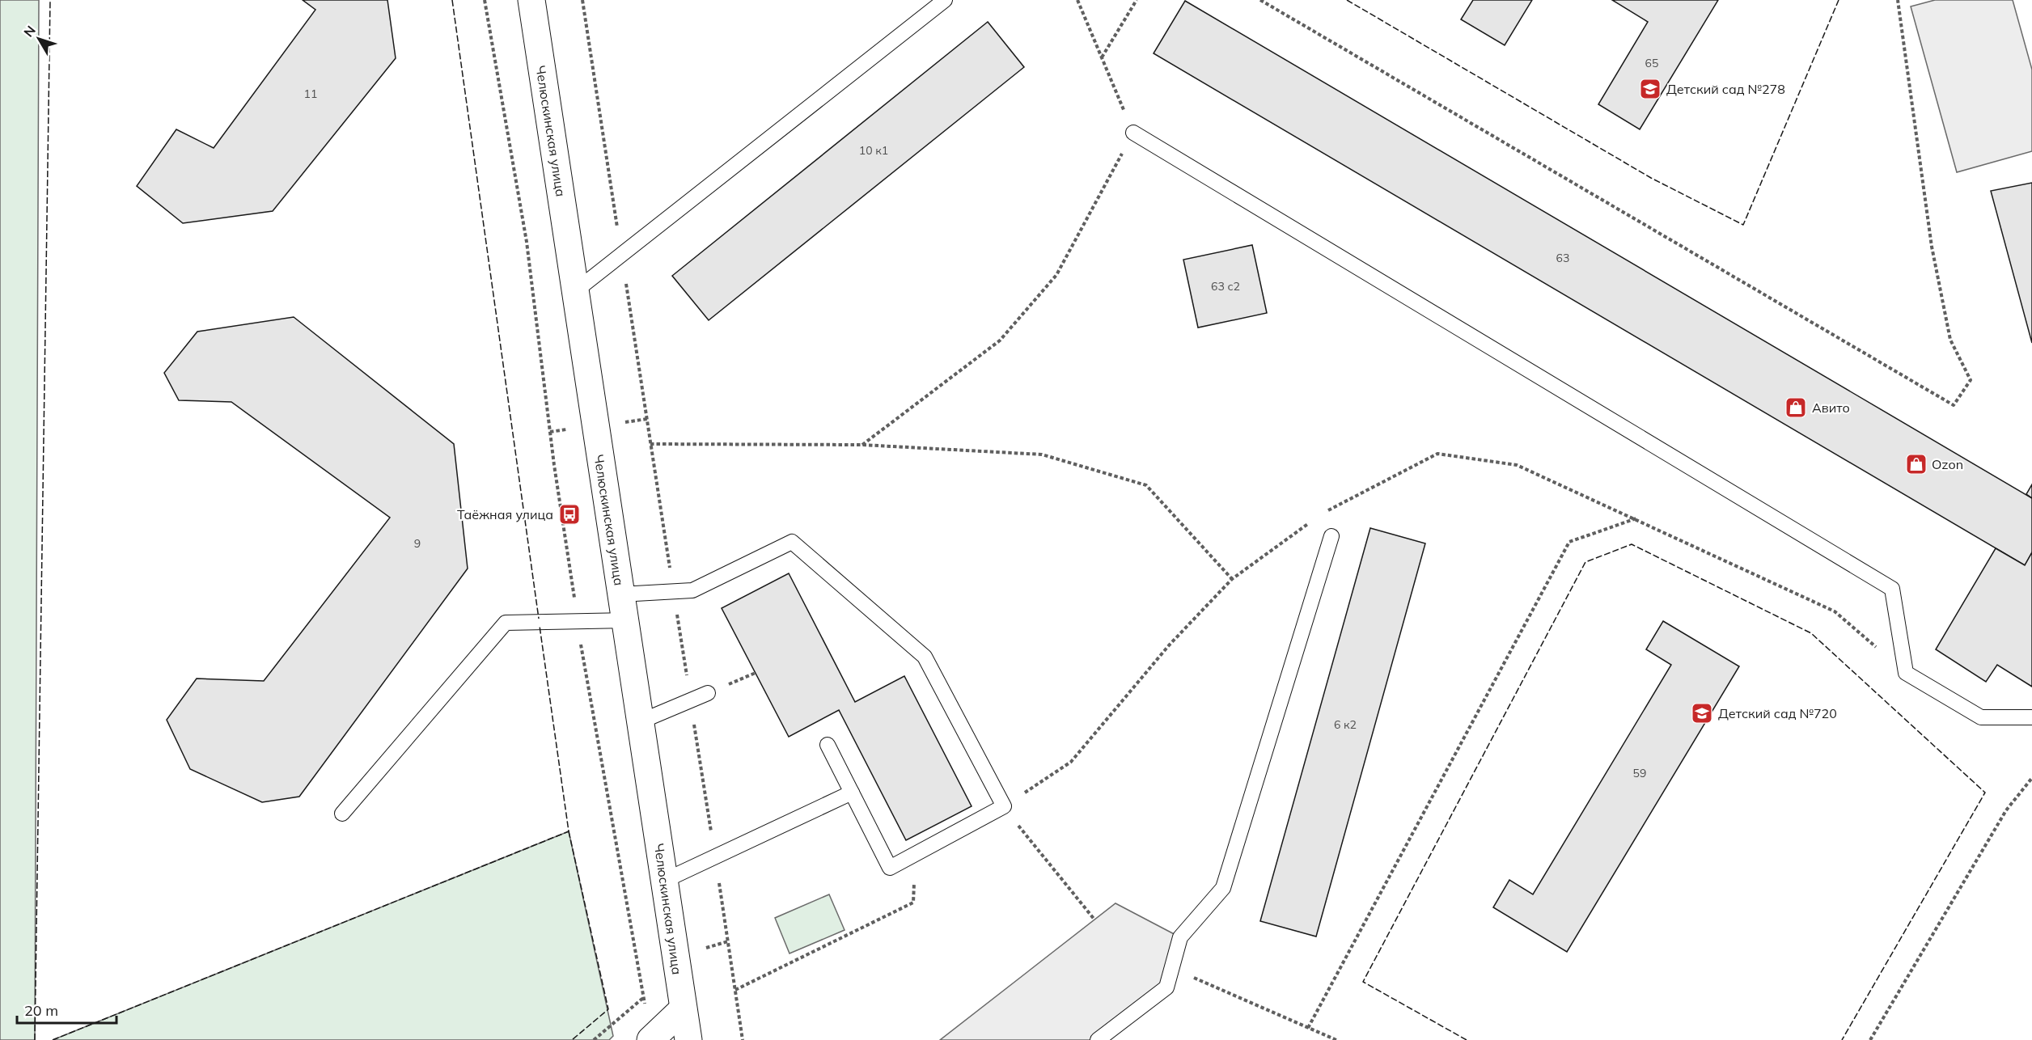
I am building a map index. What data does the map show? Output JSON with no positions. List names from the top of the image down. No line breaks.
{"streets":{"street":["Челюскинская улица"]},"places":{"school or university":["Детский сад №278","Детский сад №720"],"shop":["Авито","Ozon"],"bus stop":["Таёжная улица"]},"house_numbers":["65","11","10 к1","63","63 с2","9","6 к2","59"],"scale_bar":"20 m","north":"top left"}
